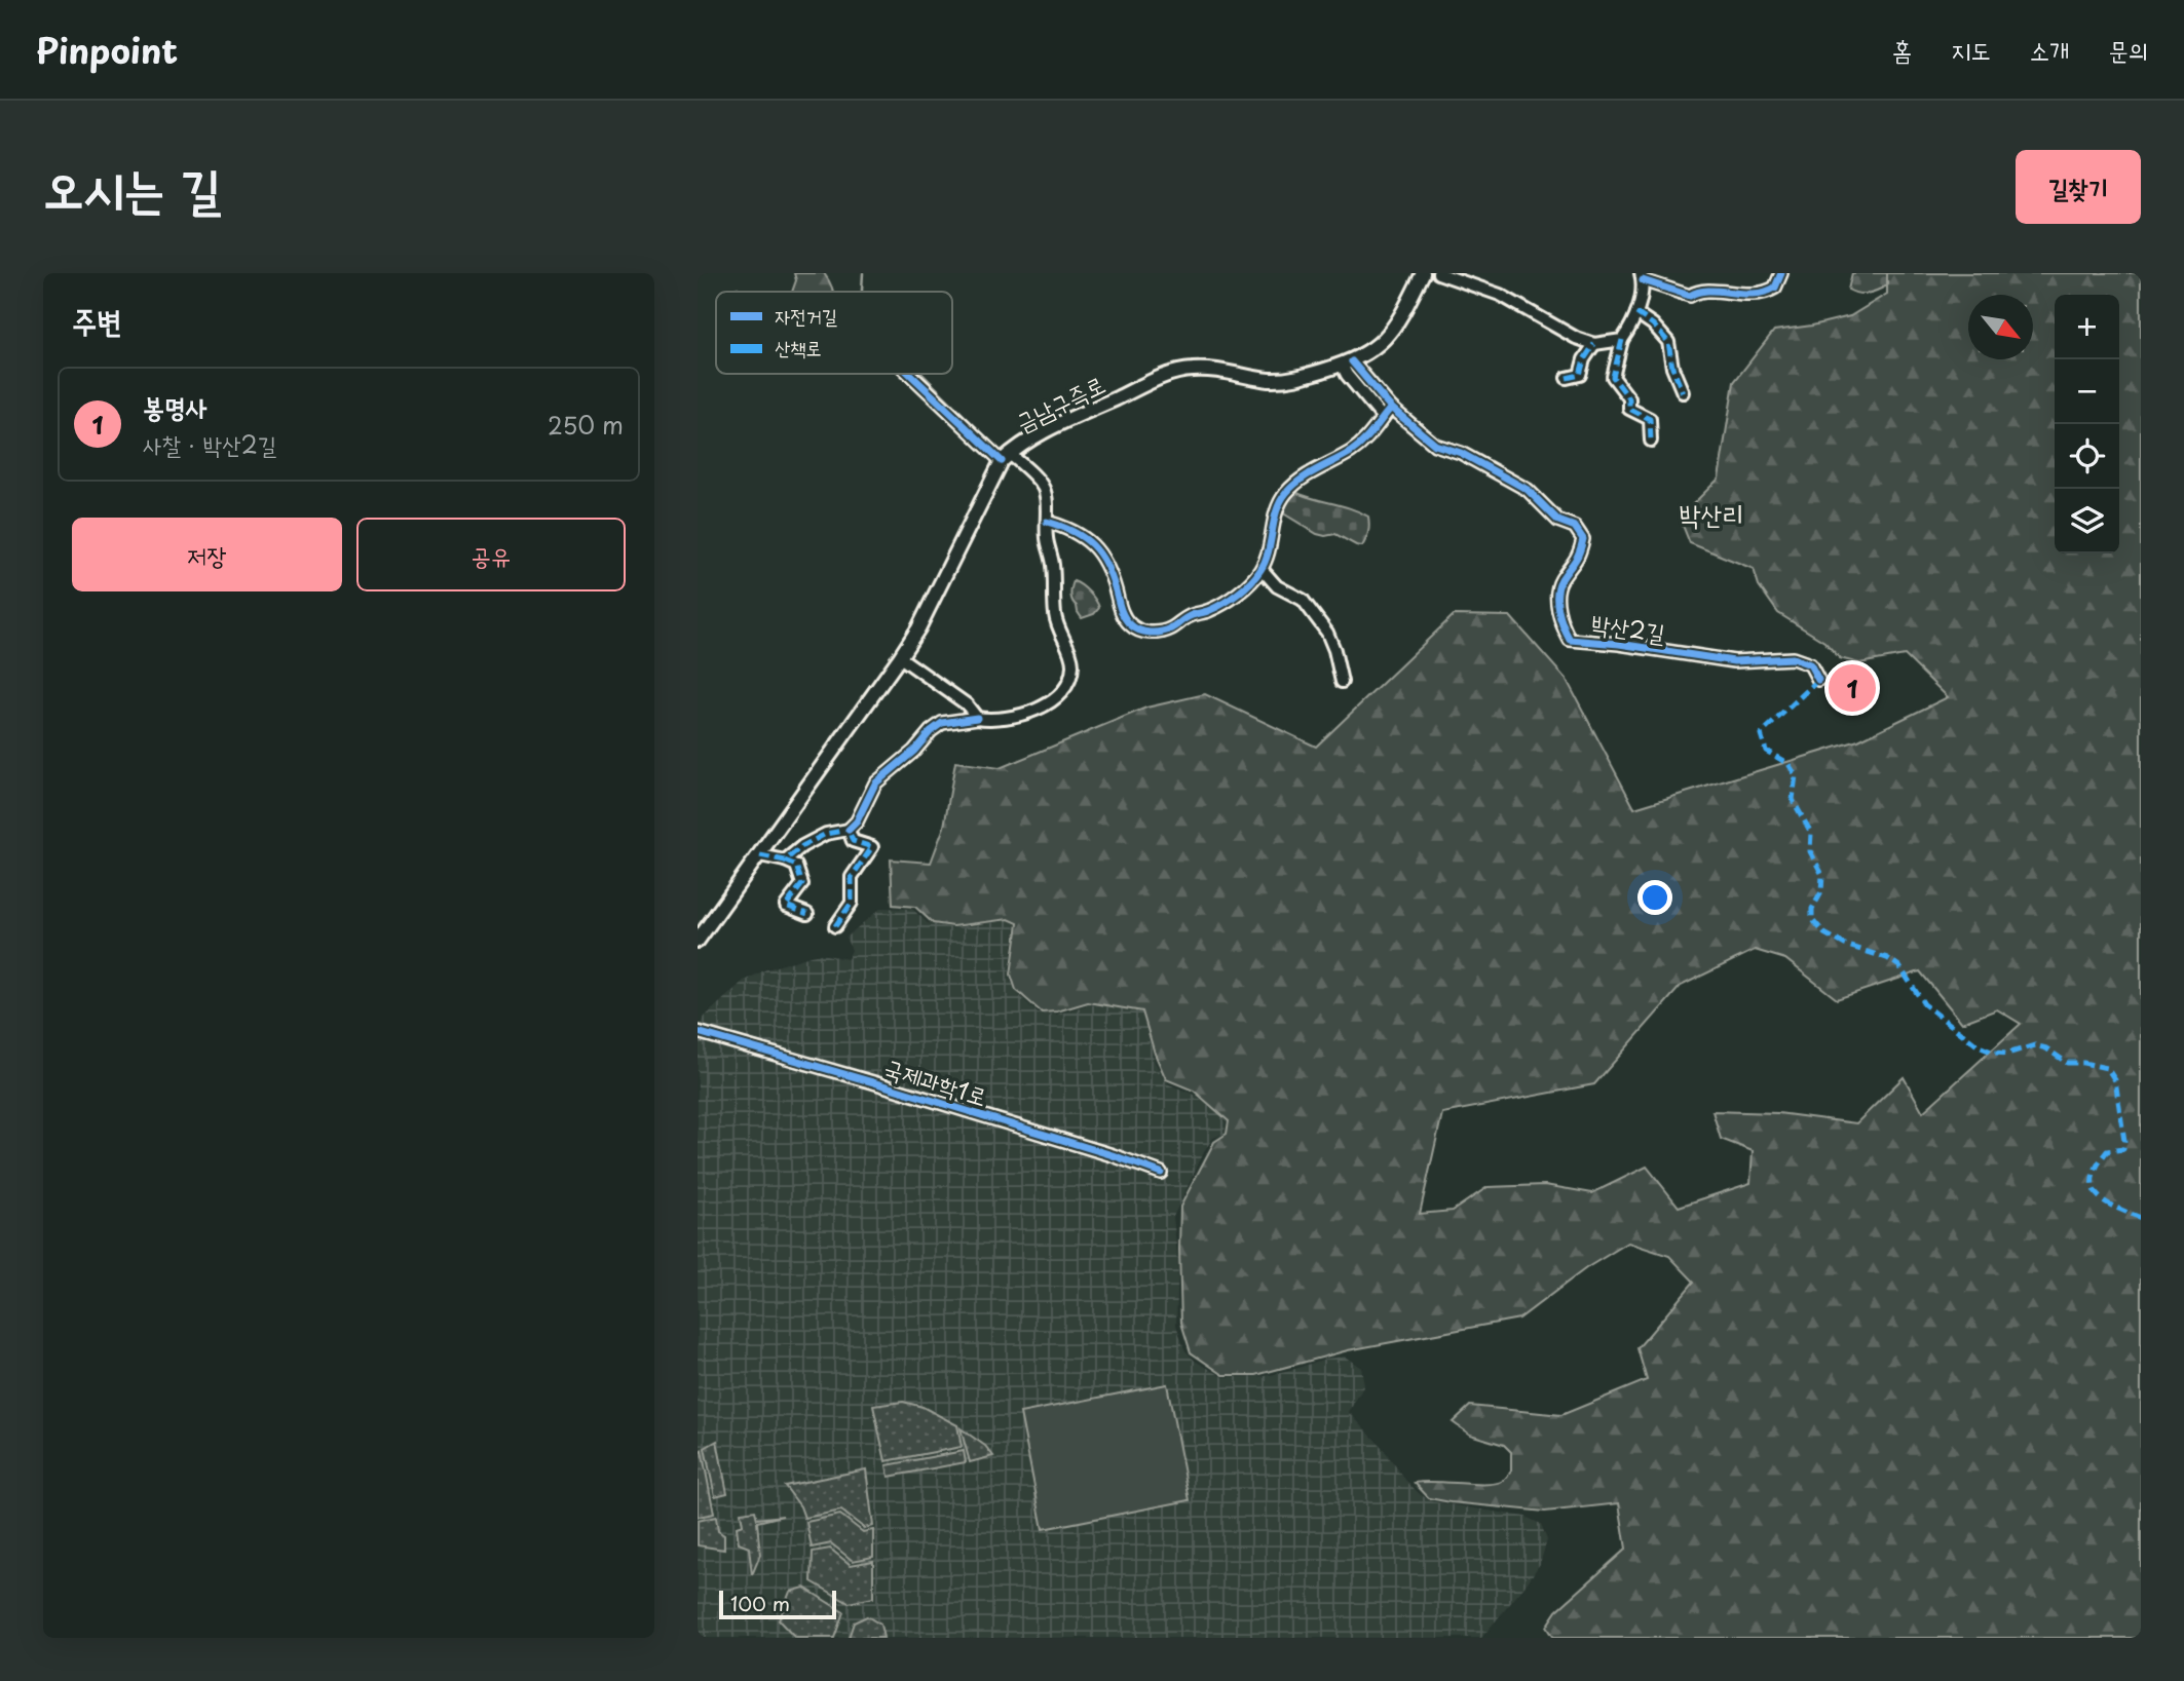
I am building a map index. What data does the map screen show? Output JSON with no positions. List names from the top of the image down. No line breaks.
{"streets":{"main road":["금남구즉로"],"street":["박산2길","국제과학1로"]},"crossings":[["금남구즉로","박산2길"]],"districts":["박산리"],"legend":["자전거길","산책로"],"scale_bar":"100 m","north":"bottom right","page":{"header":"Pinpoint","nav":["홈","지도","소개","문의"],"title":"오시는 길","buttons":["길찾기",["저장","공유"]],"heading":"주변","map_buttons":["+","−"],"list":[{"mark":"1","name":"봉명사","note":"사찰 · 박산2길","value":"250 m"}],"pins":"1","scale":"100 m"}}
